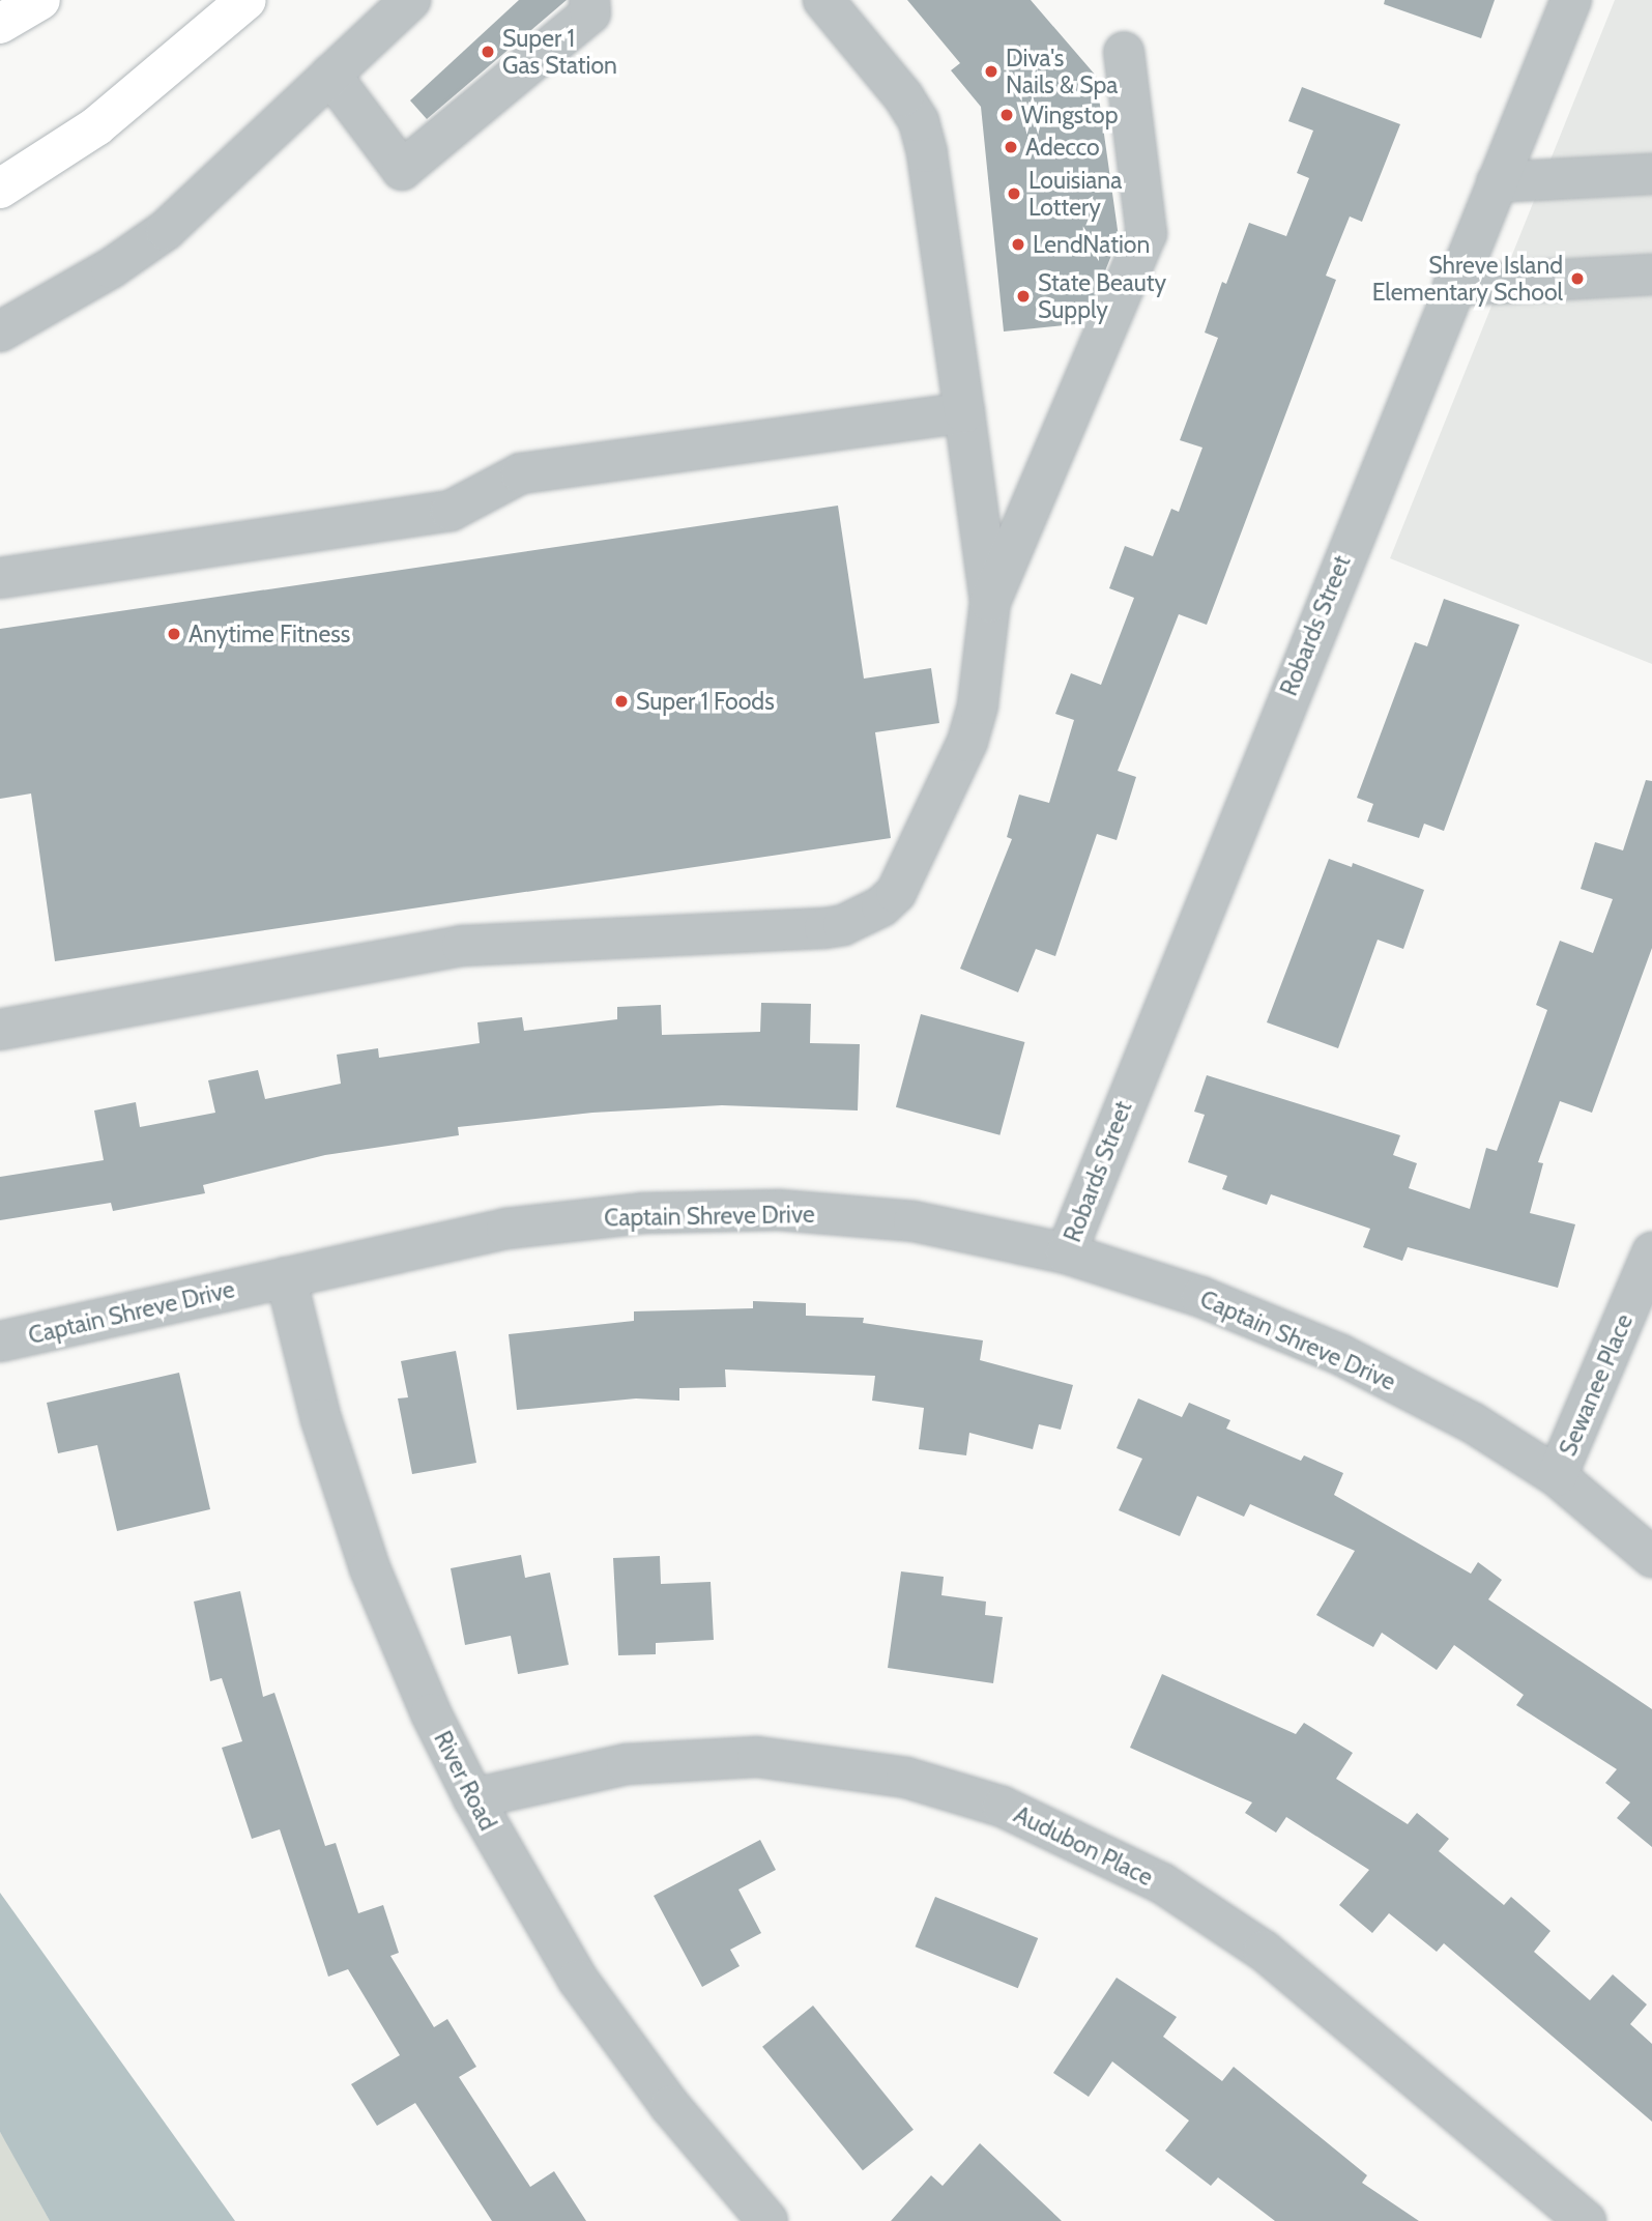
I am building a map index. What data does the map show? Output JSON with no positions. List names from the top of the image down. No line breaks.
{"streets":{"street":["Robards Street","Captain Shreve Drive","Sewanee Place","River Road","Audubon Place"]},"crossings":[["Robards Street","Captain Shreve Drive"],["Captain Shreve Drive","Sewanee Place"],["Captain Shreve Drive","River Road"],["River Road","Audubon Place"]],"places":["Super 1 Gas Station","Diva's Nails & Spa","Wingstop","Adecco","Louisiana Lottery","LendNation","Shreve Island Elementary School","State Beauty Supply","Anytime Fitness","Super 1 Foods"]}
